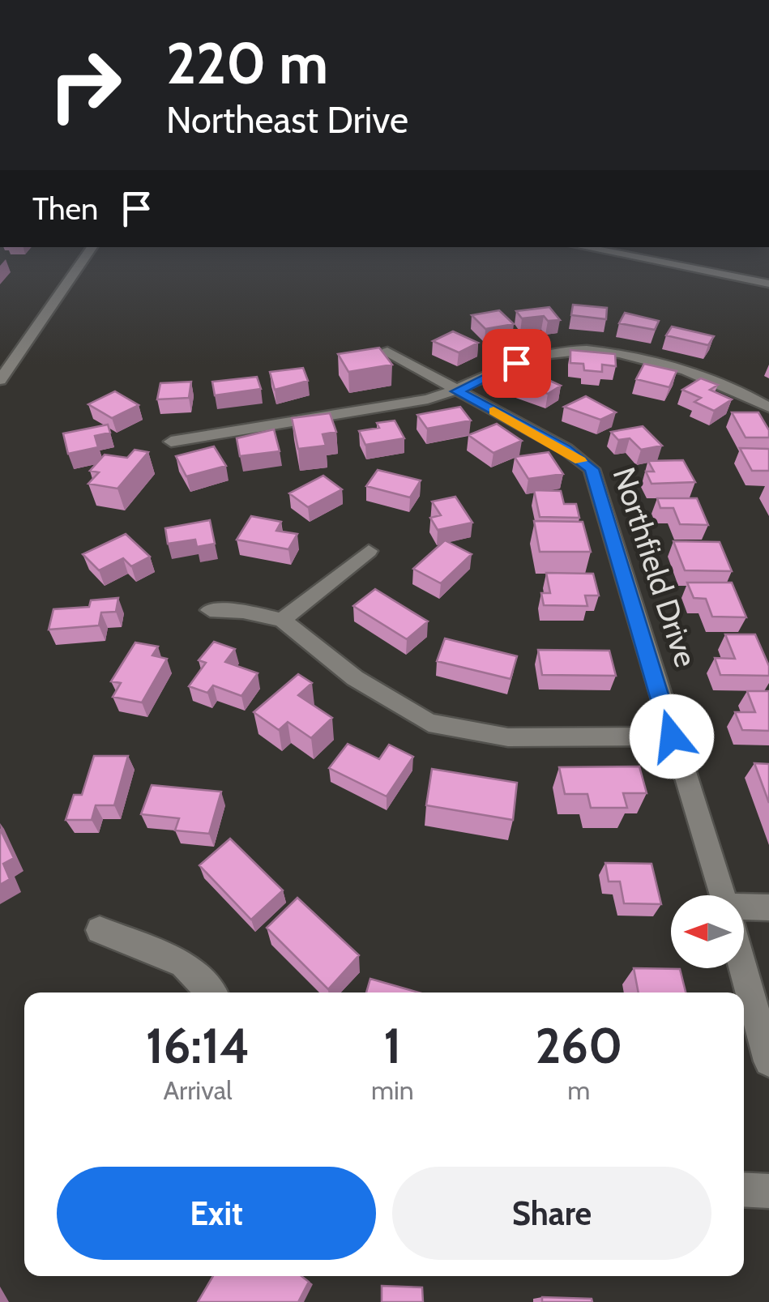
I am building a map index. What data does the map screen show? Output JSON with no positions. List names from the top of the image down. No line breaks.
{"streets":{"street":["Northfield Drive"]},"north":"left","page":{"turn":["220 m","Northeast Drive"],"then":"Then","eta":["16:14","Arrival","1","min","260","m"],"buttons":["Exit","Share"]}}
